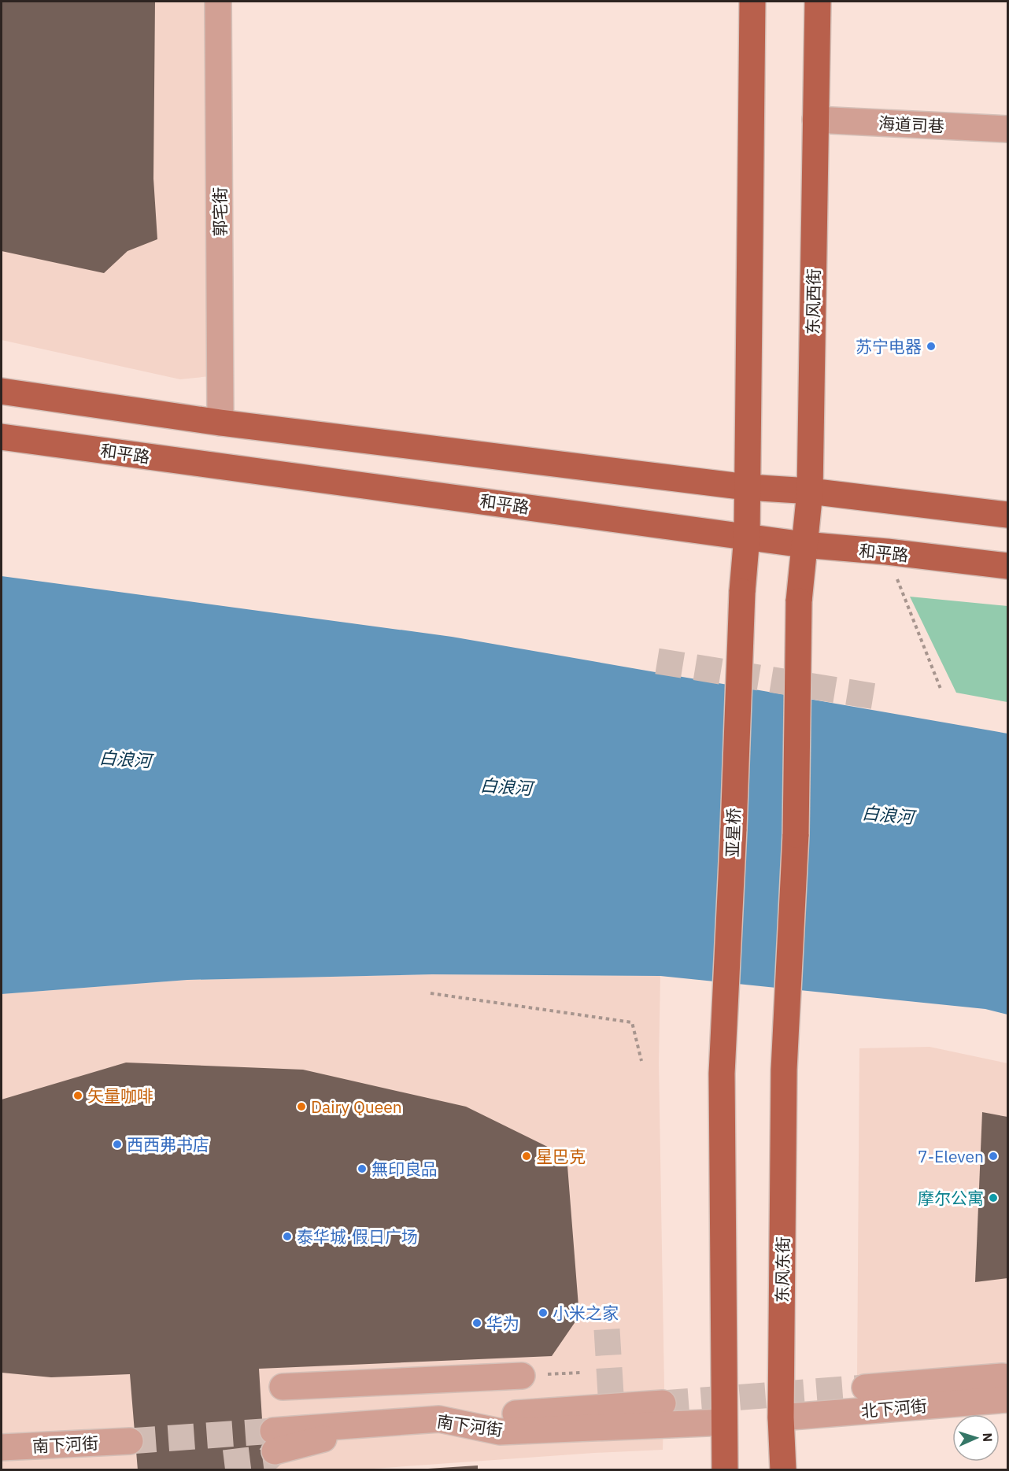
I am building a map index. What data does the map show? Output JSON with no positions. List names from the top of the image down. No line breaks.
{"streets":{"main road":["东风西街","和平路","亚星桥","东风东街"],"street":["海道司巷","郭宅街","北下河街","南下河街"]},"crossings":[["海道司巷","东风西街"],["东风西街","和平路"],["东风西街","东风东街"],["和平路","亚星桥"],["亚星桥","南下河街"],["东风东街","北下河街"]],"water":["白浪河"],"places":["苏宁电器","矢量咖啡","Dairy Queen","西西弗书店","星巴克","7-Eleven","無印良品","摩尔公寓","泰华城·假日广场","小米之家","华为"],"north":"right"}
